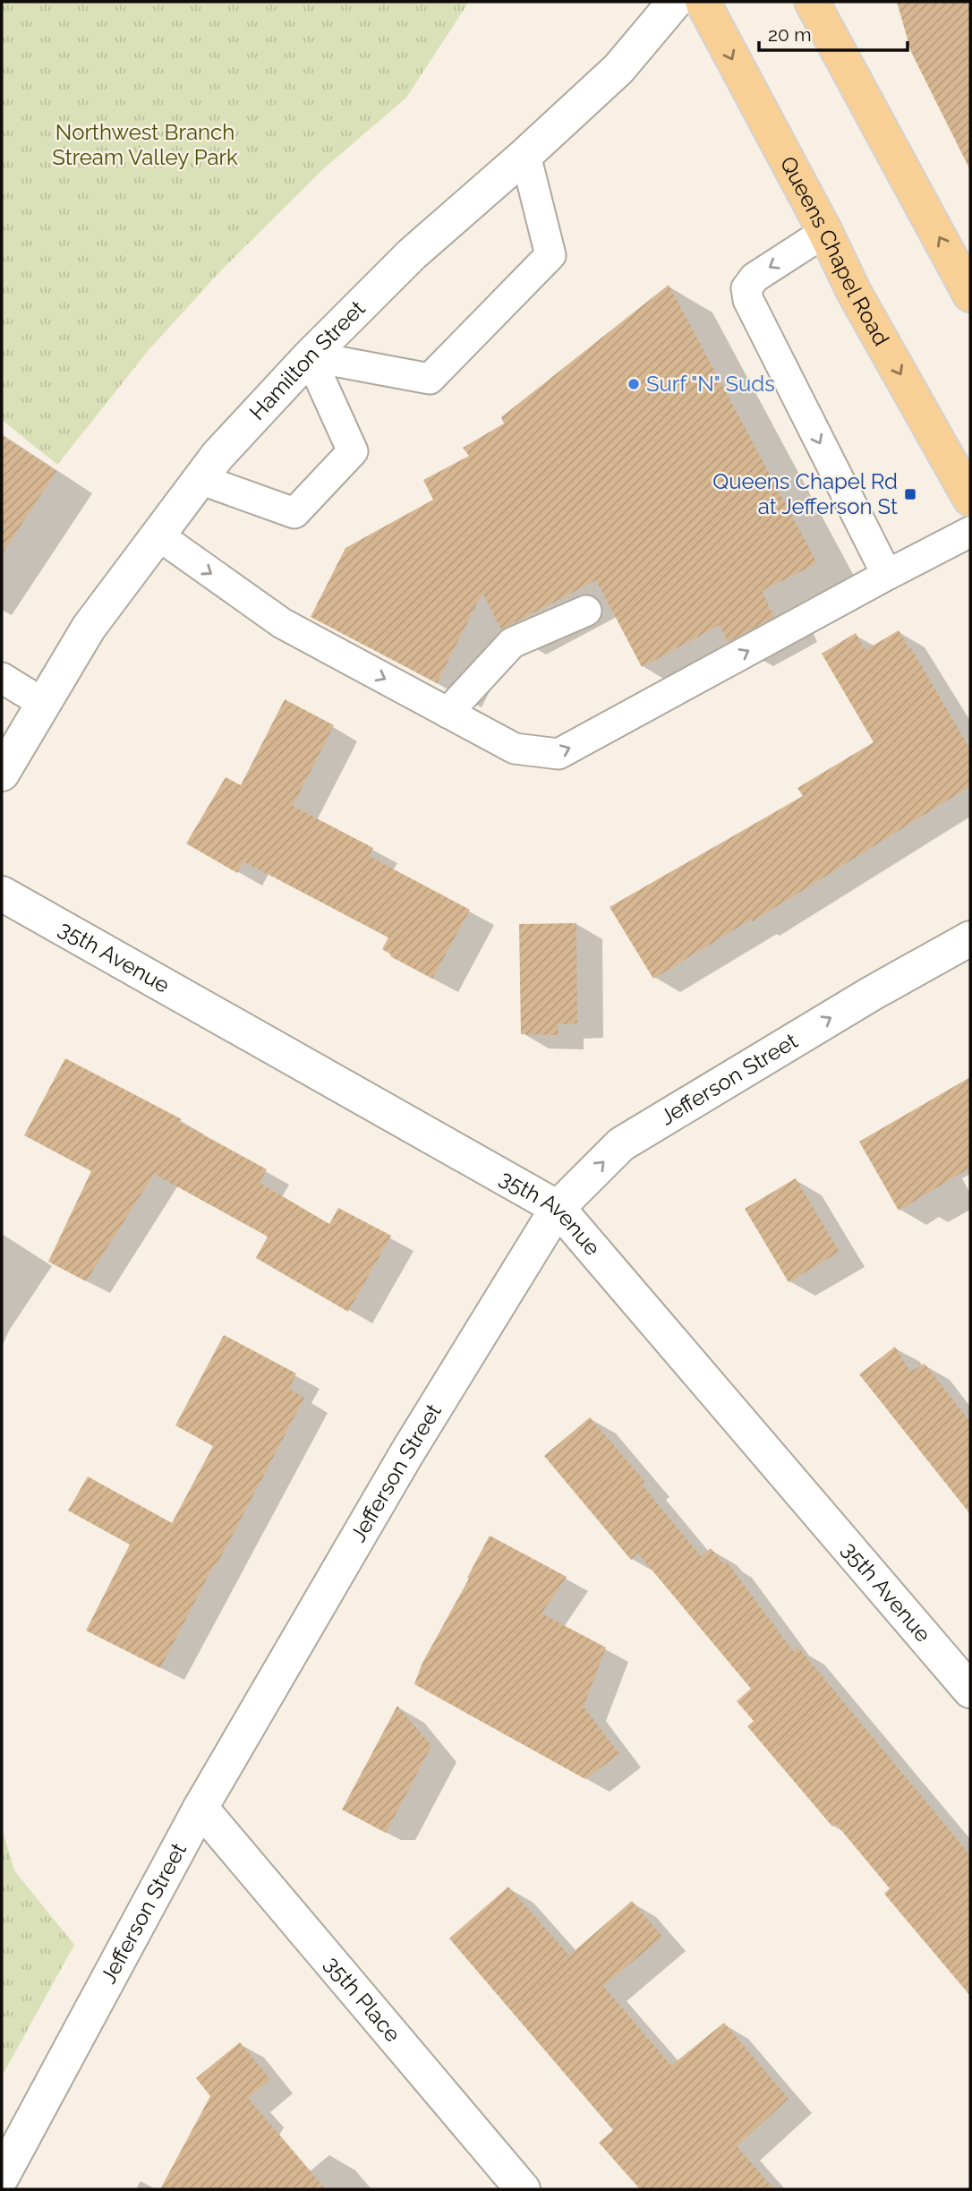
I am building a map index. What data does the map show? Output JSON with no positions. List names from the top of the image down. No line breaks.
{"streets":{"main road":["Queens Chapel Road"],"street":["Hamilton Street","35th Avenue","Jefferson Street","35th Place"]},"crossings":[["35th Avenue","Jefferson Street"],["Jefferson Street","35th Place"]],"parks":["Northwest Branch Stream Valley Park"],"places":{"other":["Surf \"N\" Suds"],"transit":["Queens Chapel Rd at Jefferson St"]},"scale_bar":"20 m"}
